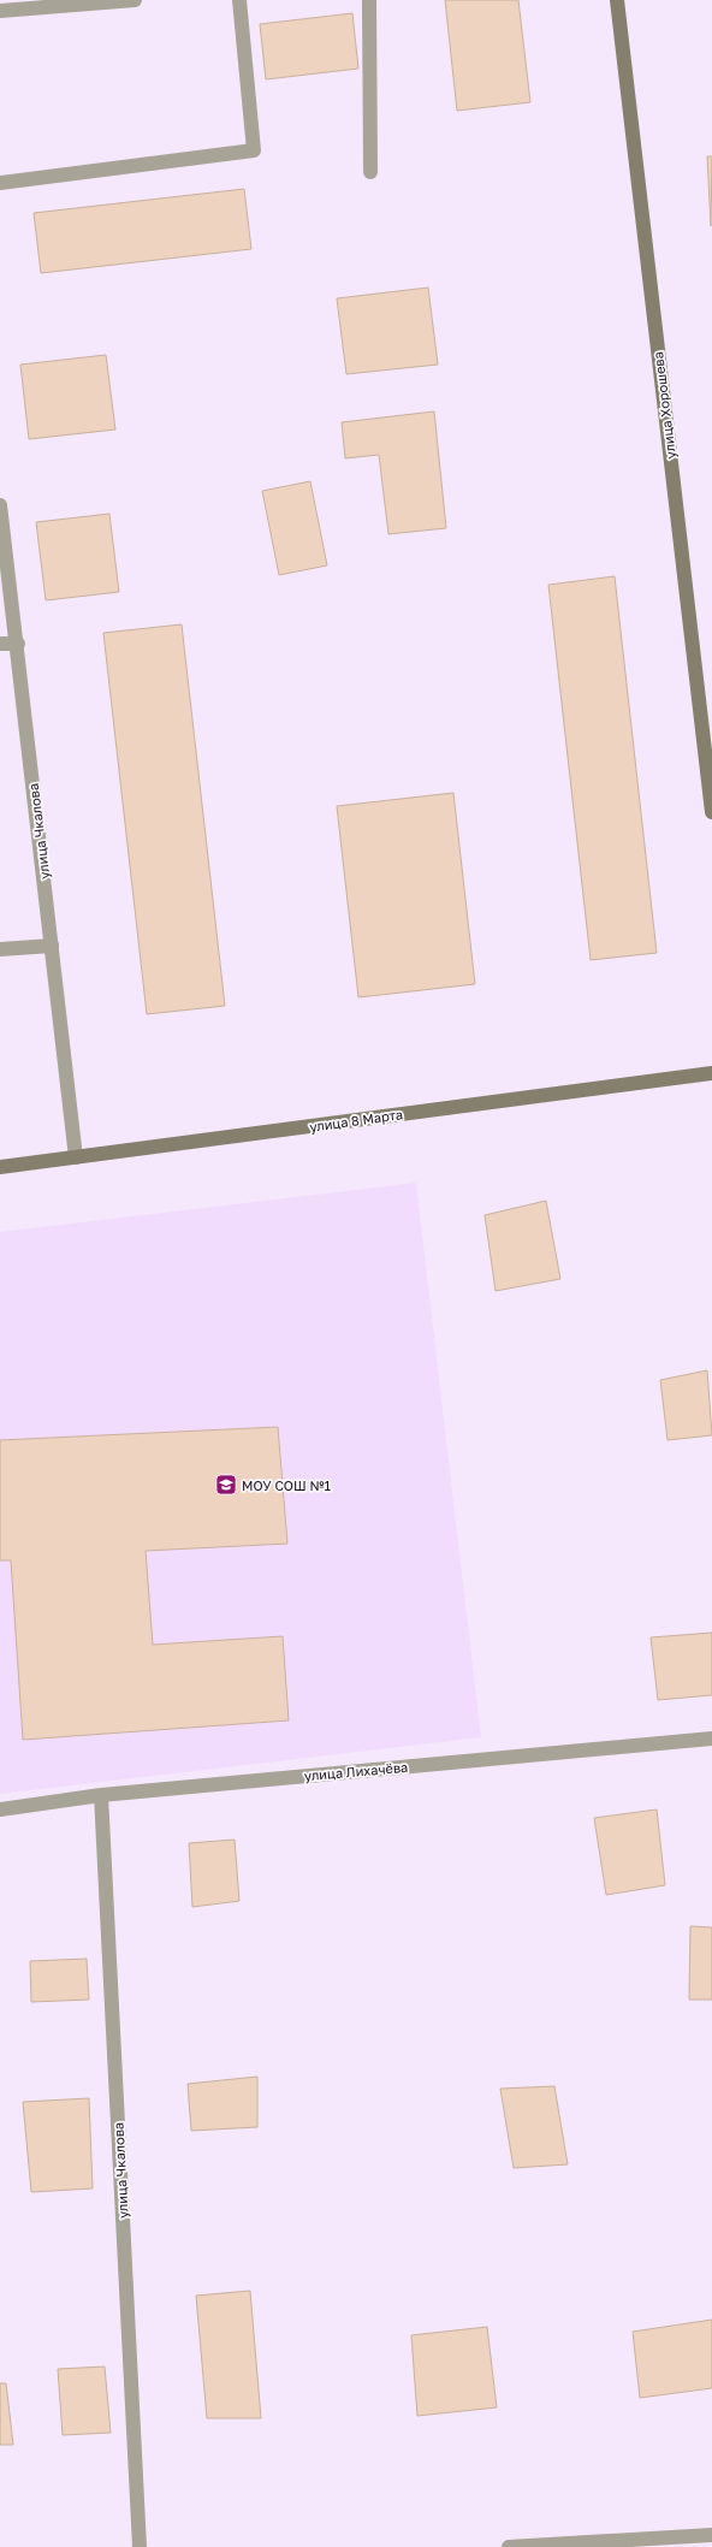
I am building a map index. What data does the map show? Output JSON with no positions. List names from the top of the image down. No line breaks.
{"streets":{"street":["улица Хорошева","улица Чкалова","улица 8 Марта","улица Лихачёва"]},"crossings":[["улица Чкалова","улица 8 Марта"],["улица Чкалова","улица Лихачёва"]],"places":{"school or university":["МОУ СОШ №1"]}}
